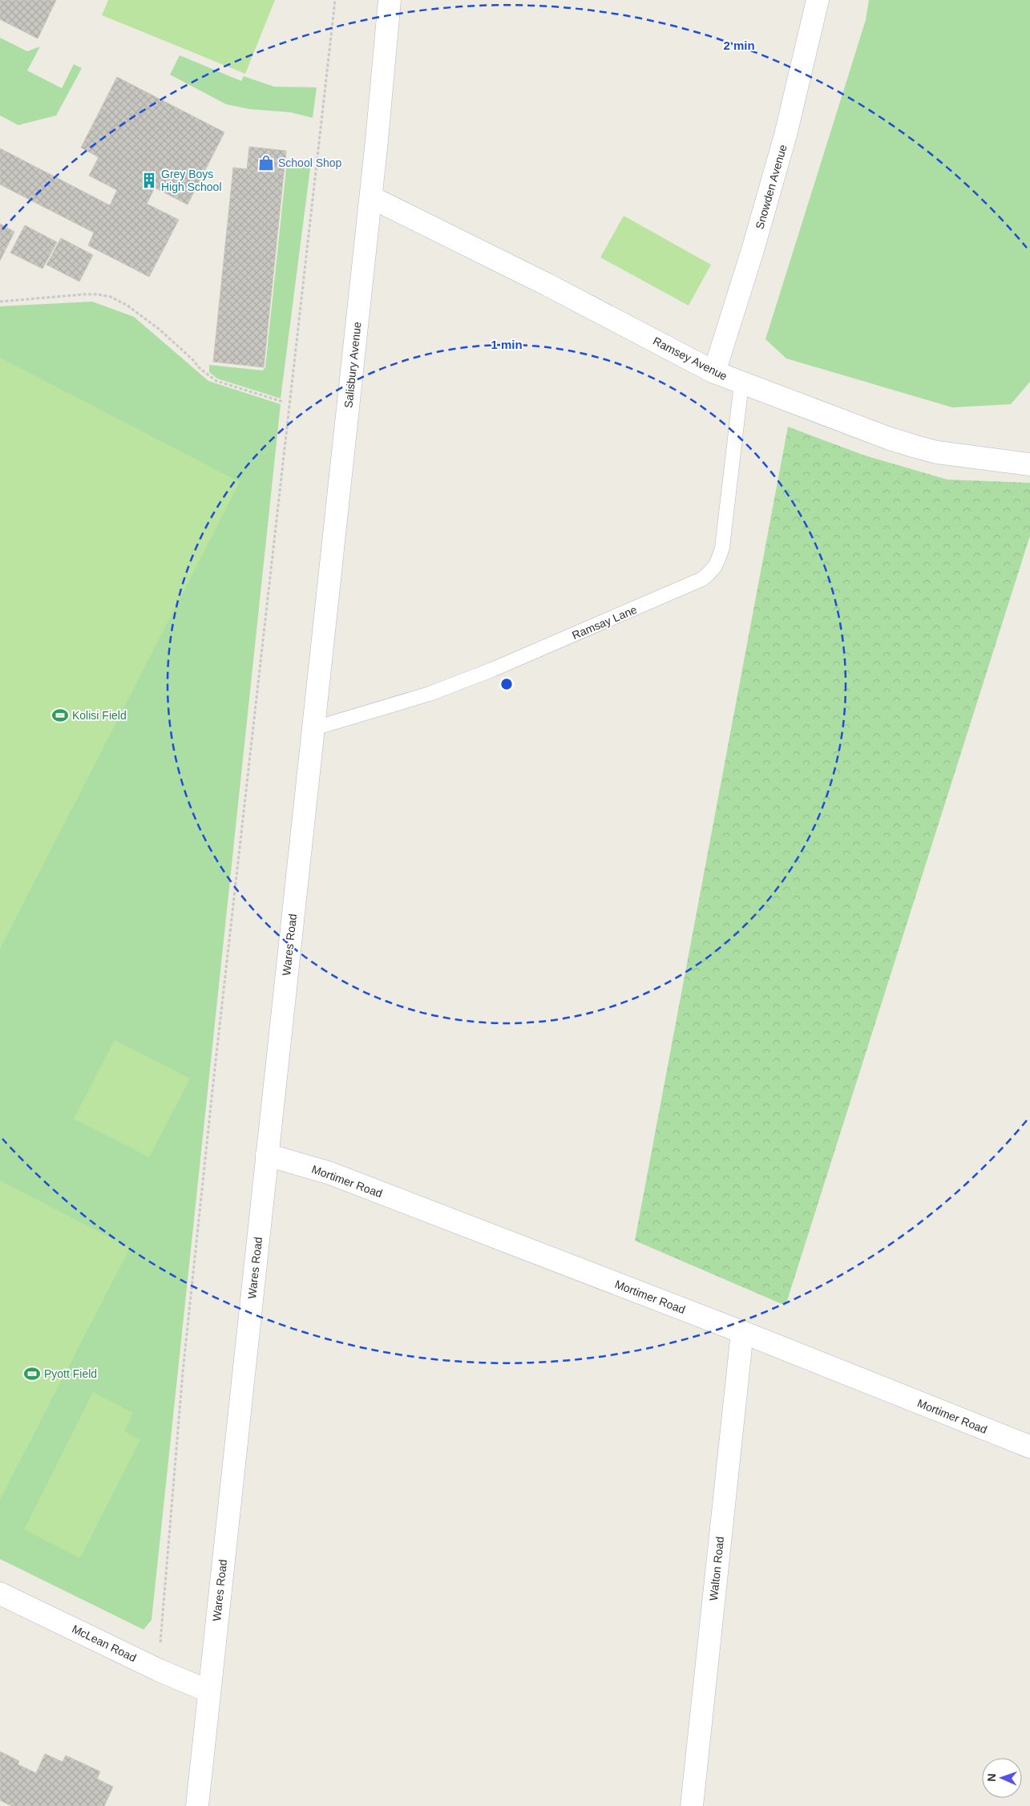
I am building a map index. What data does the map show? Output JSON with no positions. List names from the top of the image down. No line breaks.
{"streets":{"street":["Snowden Avenue","Ramsey Avenue","Salisbury Avenue","Wares Road","Mortimer Road","Walton Road","McLean Road"],"lane":["Ramsay Lane"]},"crossings":[["Snowden Avenue","Ramsey Avenue"],["Ramsey Avenue","Salisbury Avenue"],["Ramsey Avenue","Ramsay Lane"],["Salisbury Avenue","Ramsay Lane"],["Salisbury Avenue","Wares Road"],["Ramsay Lane","Wares Road"],["Wares Road","Mortimer Road"],["Wares Road","McLean Road"],["Mortimer Road","Walton Road"]],"places":{"shop":["School Shop"],"building":["Grey Boys High School"],"sports":["Kolisi Field","Pyott Field"]},"north":"left","rings":["2 min","1 min"]}
